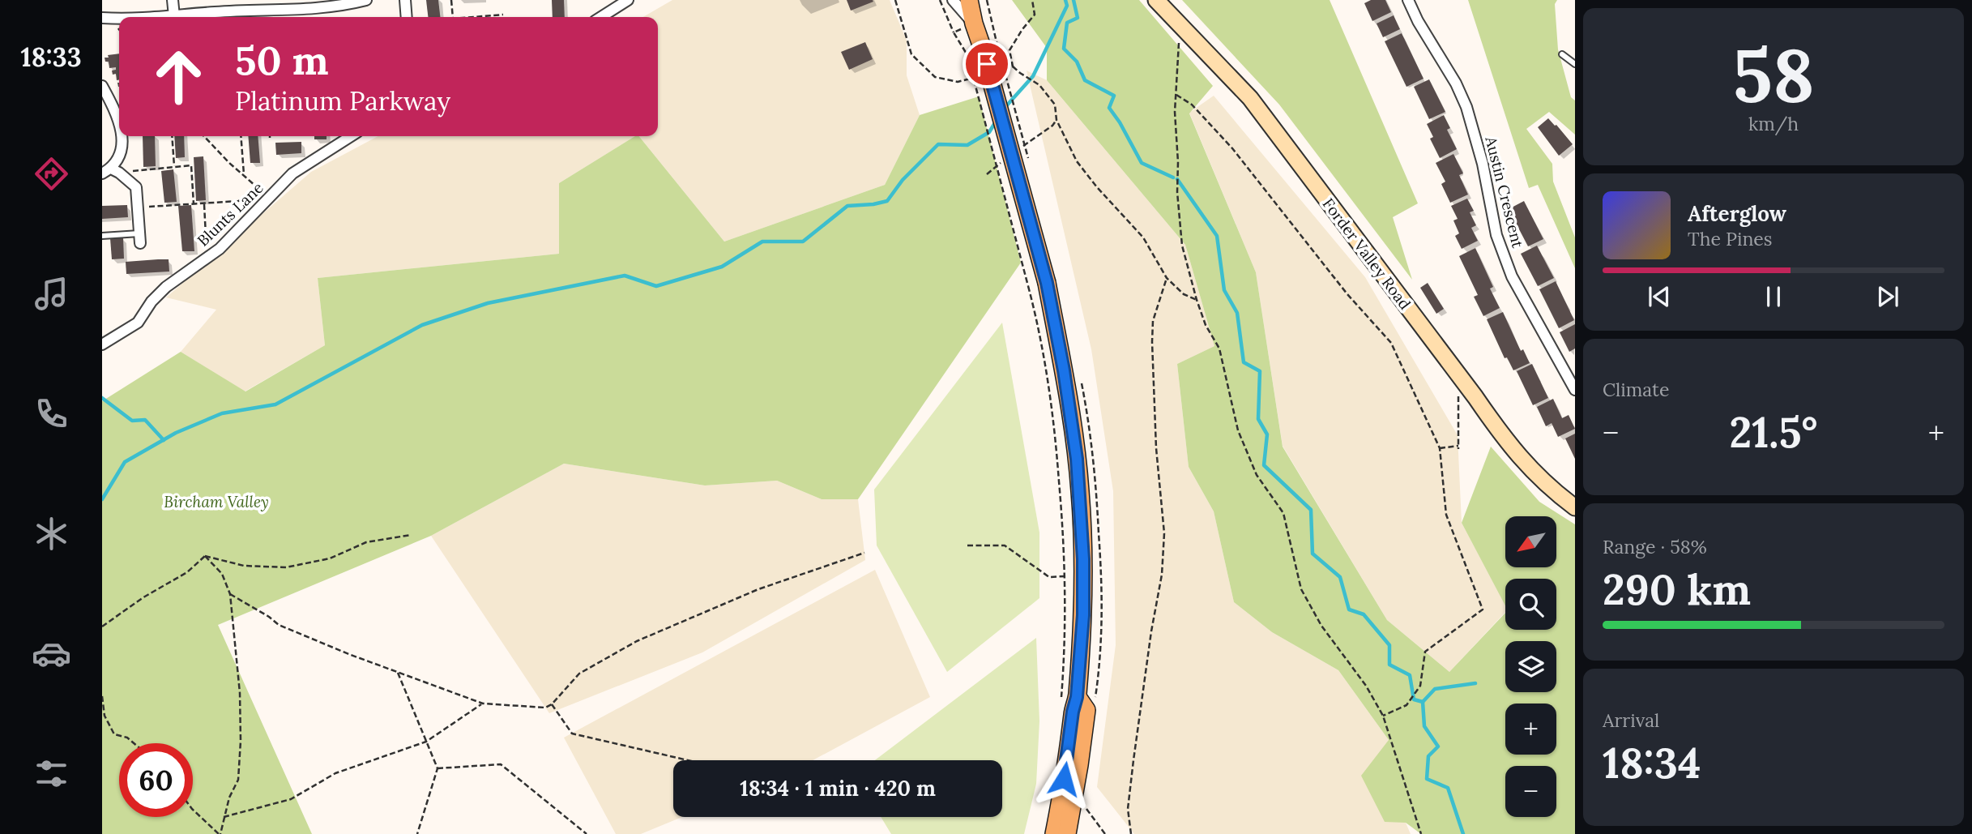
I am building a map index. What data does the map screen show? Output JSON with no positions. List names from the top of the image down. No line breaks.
{"streets":{"main road":["Forder Valley Road"],"street":["Austin Crescent","Blunts Lane"]},"parks":["Bircham Valley"],"north":"bottom left","page":{"tabs":"18:33","tile":[["58","km/h"],"Climate",["Range · 58%","290 km"],["Arrival","18:34"]],"turn":["50 m","Platinum Parkway"],"song":["Afterglow","The Pines"],"heat":["−","21.5°","+"],"map_buttons":["+","−"],"limit":"60","trip":"18:34 · 1 min · 420 m"}}
